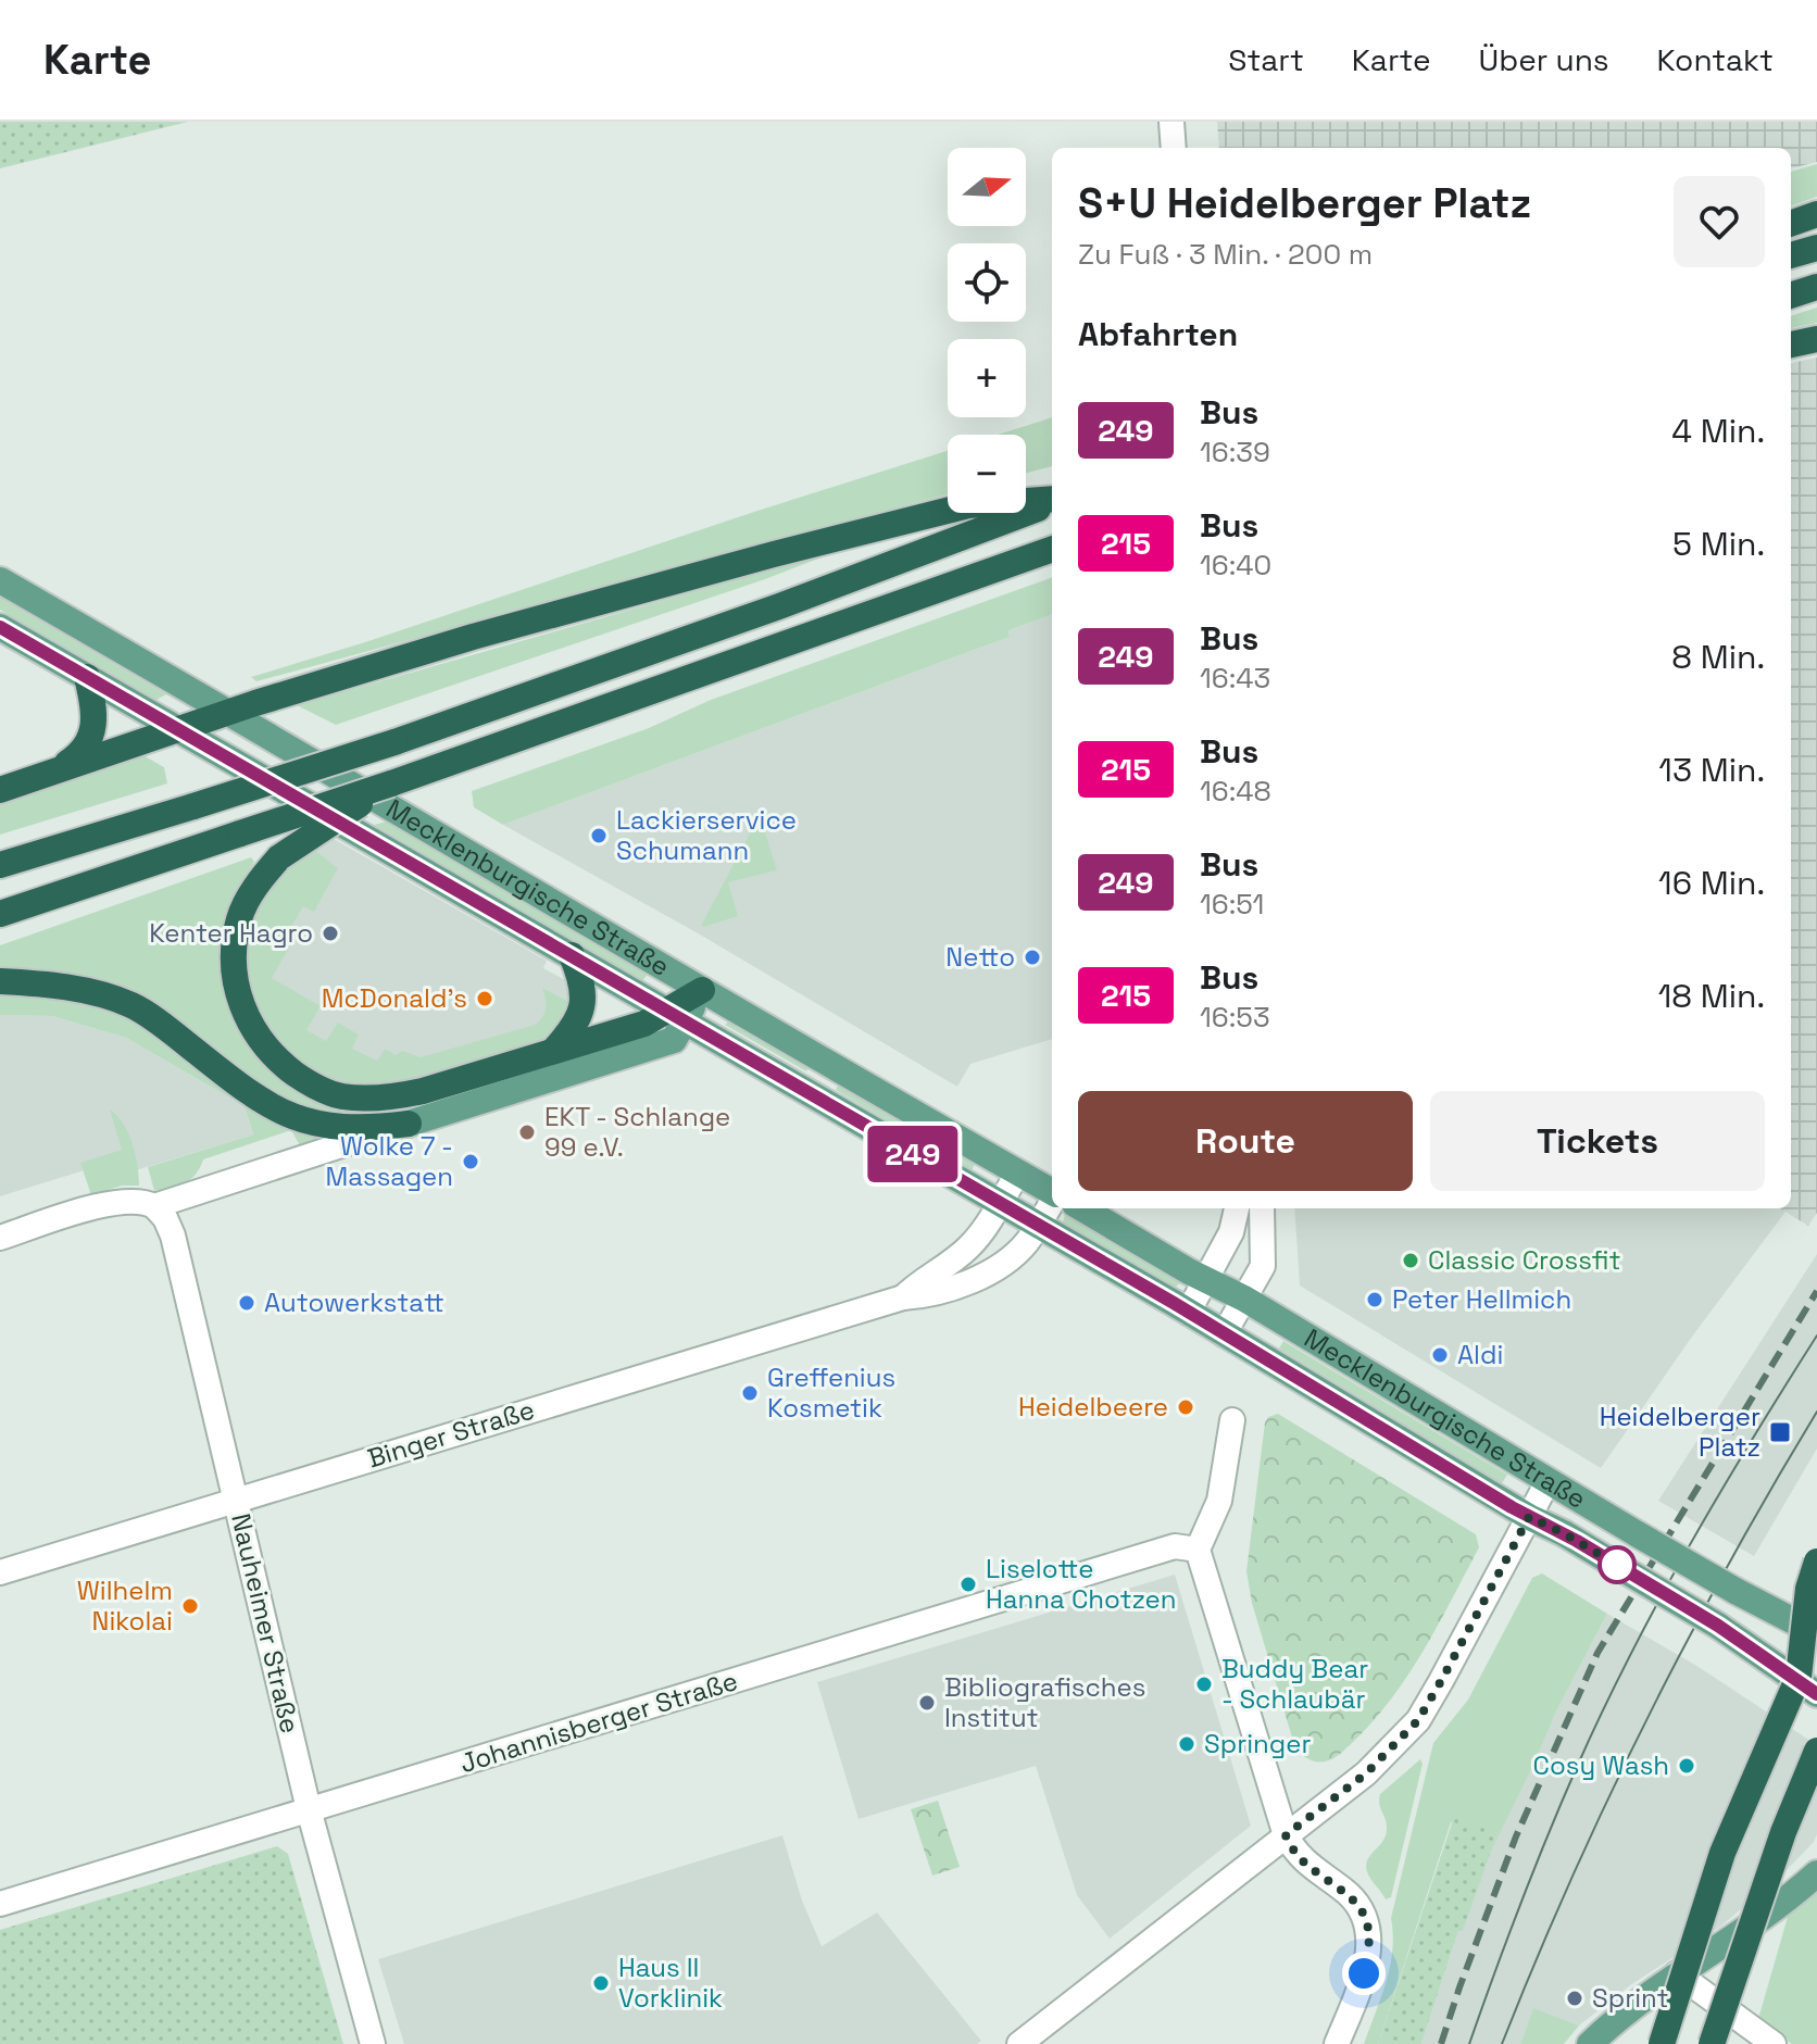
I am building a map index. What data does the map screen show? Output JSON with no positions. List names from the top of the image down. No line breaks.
{"streets":{"main road":["Mecklenburgische Straße"],"street":["Binger Straße","Nauheimer Straße","Johannisberger Straße"]},"crossings":[["Mecklenburgische Straße","Binger Straße"],["Binger Straße","Nauheimer Straße"],["Nauheimer Straße","Johannisberger Straße"]],"places":{"other":["Lackierservice Schumann","Kenter Hagro","Netto","McDonald's","EKT - Schlange 99 e.V.","Wolke 7 - Massagen","Classic Crossfit","Peter Hellmich","Autowerkstatt","Aldi","Greffenius Kosmetik","Heidelbeere","Liselotte Hanna Chotzen","Wilhelm Nikolai","Buddy Bear - Schlaubär","Bibliografisches Institut","Springer","Cosy Wash","Haus II Vorklinik","Sprint"],"transit":["Heidelberger Platz"]},"lines":["bus line 249"],"north":"right","page":{"header":"Karte","nav":["Start","Karte","Über uns","Kontakt"],"on_map":"249","map_buttons":["+","−"],"heading":[["S+U Heidelberger Platz","Zu Fuß · 3 Min. · 200 m"],"Abfahrten"],"list":[{"mark":"249","name":"Bus","note":"16:39","value":"4 Min."},{"mark":"215","name":"Bus","note":"16:40","value":"5 Min."},{"mark":"249","name":"Bus","note":"16:43","value":"8 Min."},{"mark":"215","name":"Bus","note":"16:48","value":"13 Min."},{"mark":"249","name":"Bus","note":"16:51","value":"16 Min."},{"mark":"215","name":"Bus","note":"16:53","value":"18 Min."}],"buttons":["Route","Tickets"]}}
